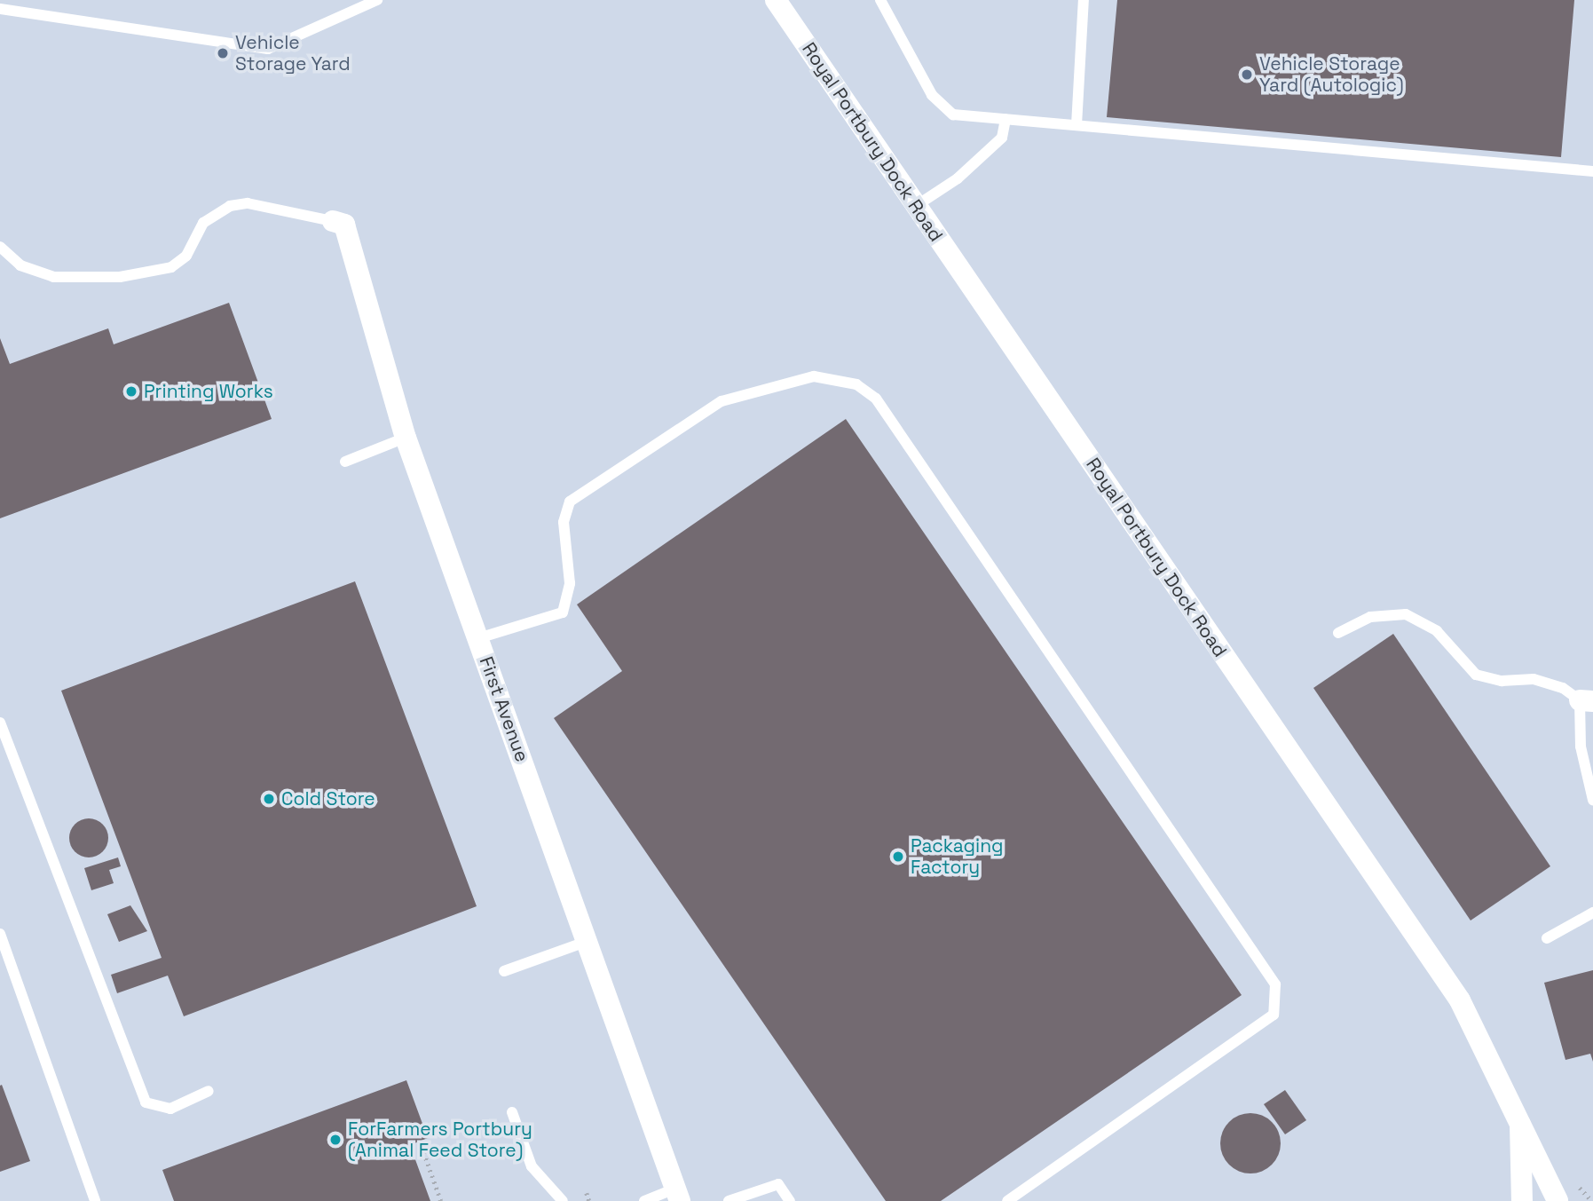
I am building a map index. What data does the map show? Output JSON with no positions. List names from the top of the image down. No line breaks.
{"streets":{"street":["Royal Portbury Dock Road","First Avenue"]},"places":["Vehicle Storage Yard","Vehicle Storage Yard (Autologic)","Printing Works","Cold Store","Packaging Factory","ForFarmers Portbury (Animal Feed Store)"]}
